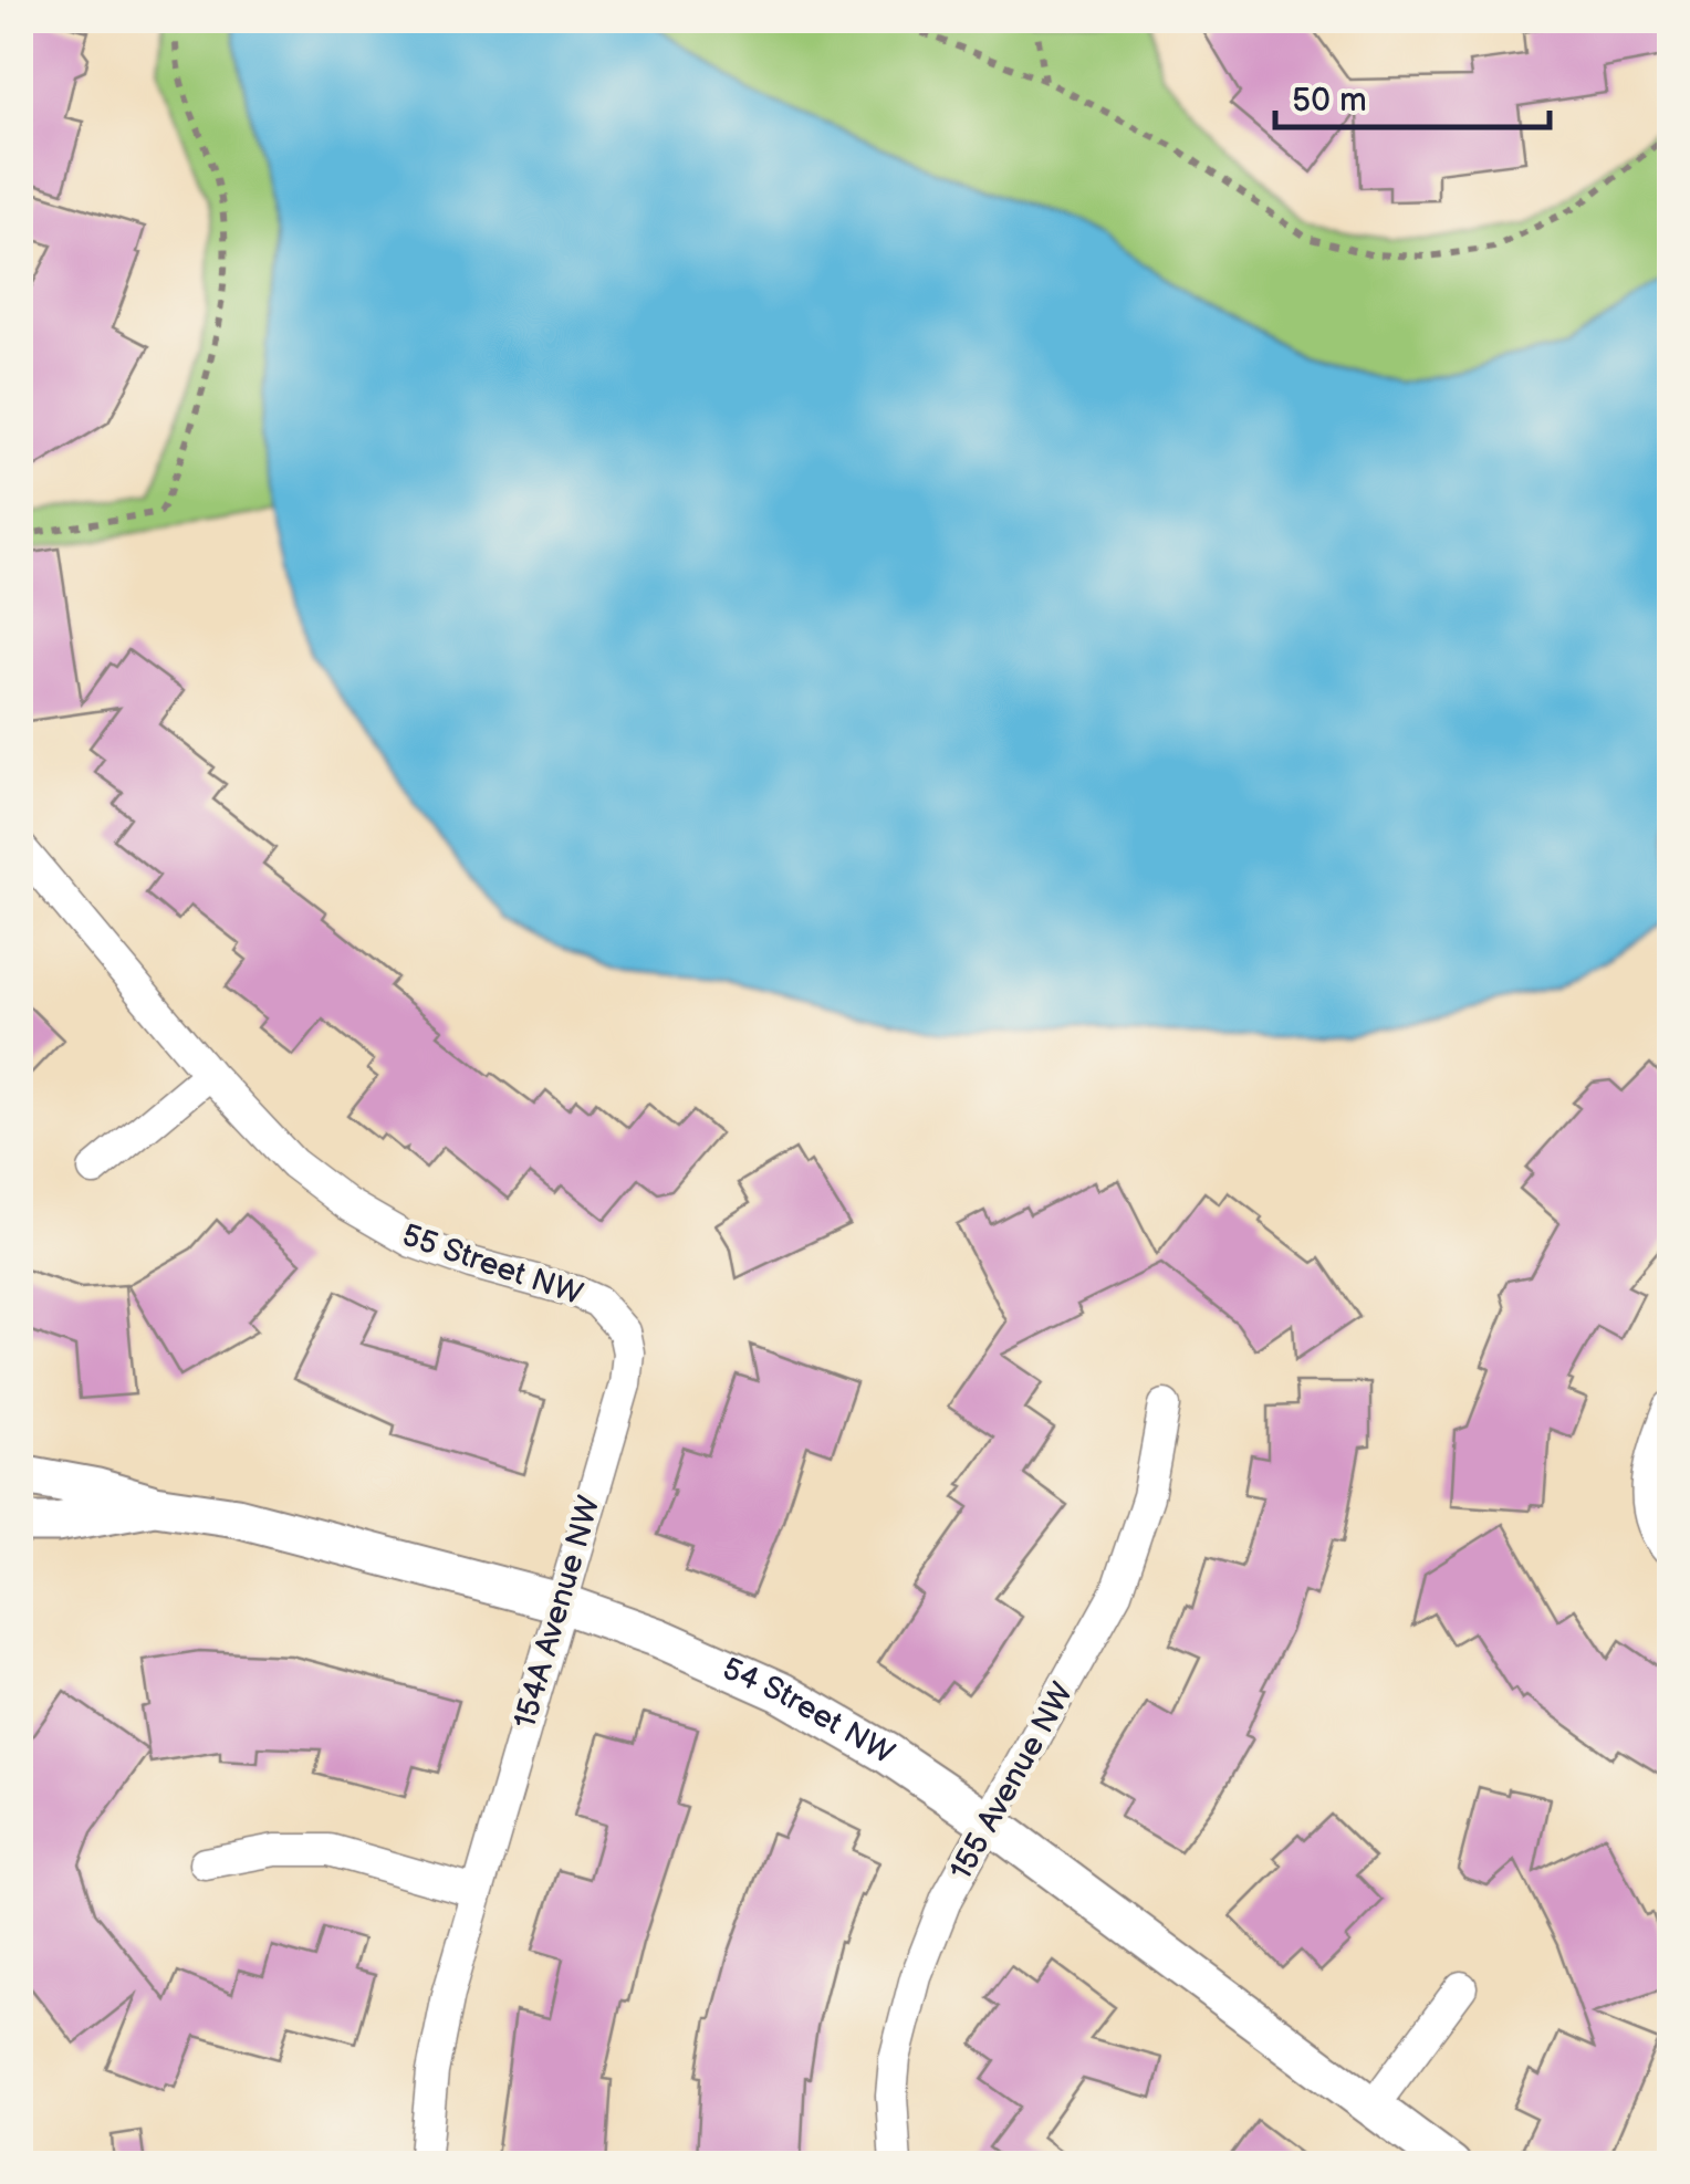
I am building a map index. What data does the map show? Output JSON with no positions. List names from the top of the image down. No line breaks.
{"streets":{"street":["55 Street NW","154A Avenue NW","54 Street NW","155 Avenue NW"]},"crossings":[["55 Street NW","154A Avenue NW"],["154A Avenue NW","54 Street NW"],["54 Street NW","155 Avenue NW"]],"scale_bar":"50 m"}
